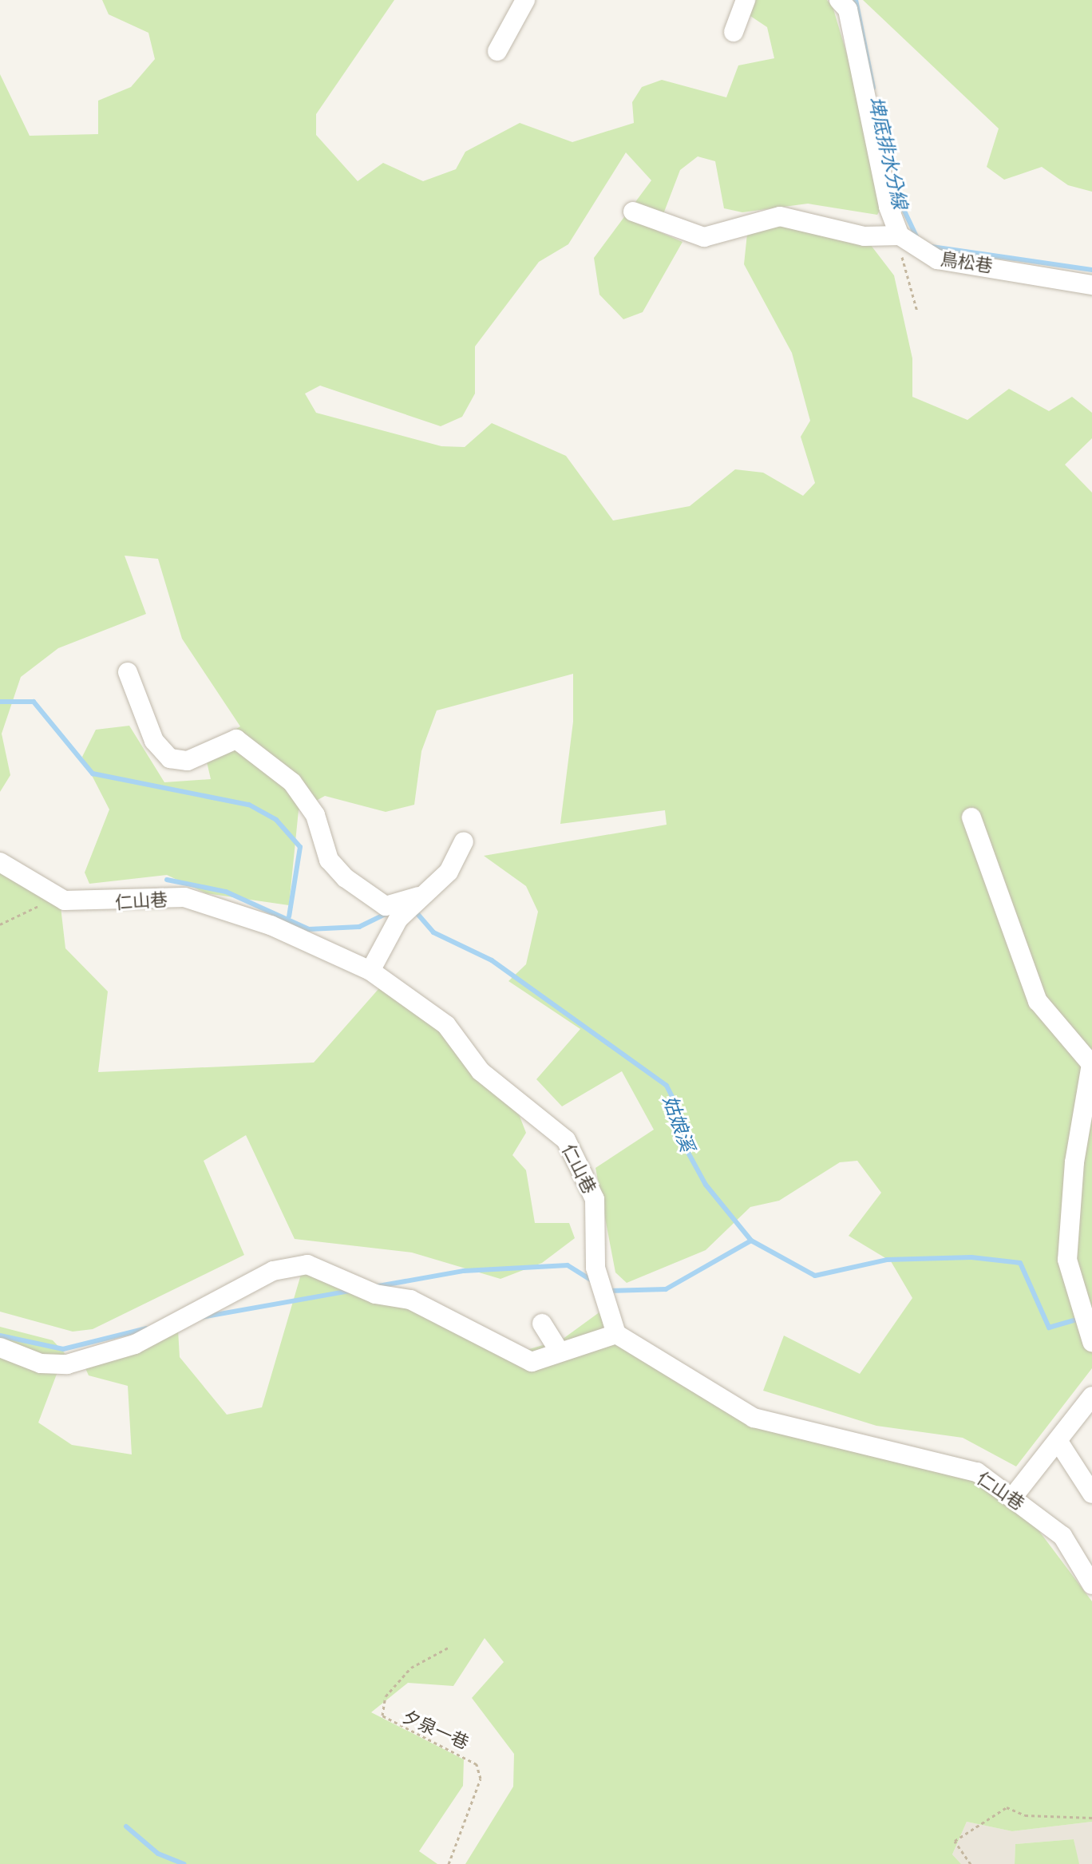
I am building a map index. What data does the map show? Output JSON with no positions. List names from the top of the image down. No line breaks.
{"streets":{"lane":["鳥松巷","仁山巷"],"path":["夕泉一巷"]},"water":["埤底排水分線","姑娘溪"]}
